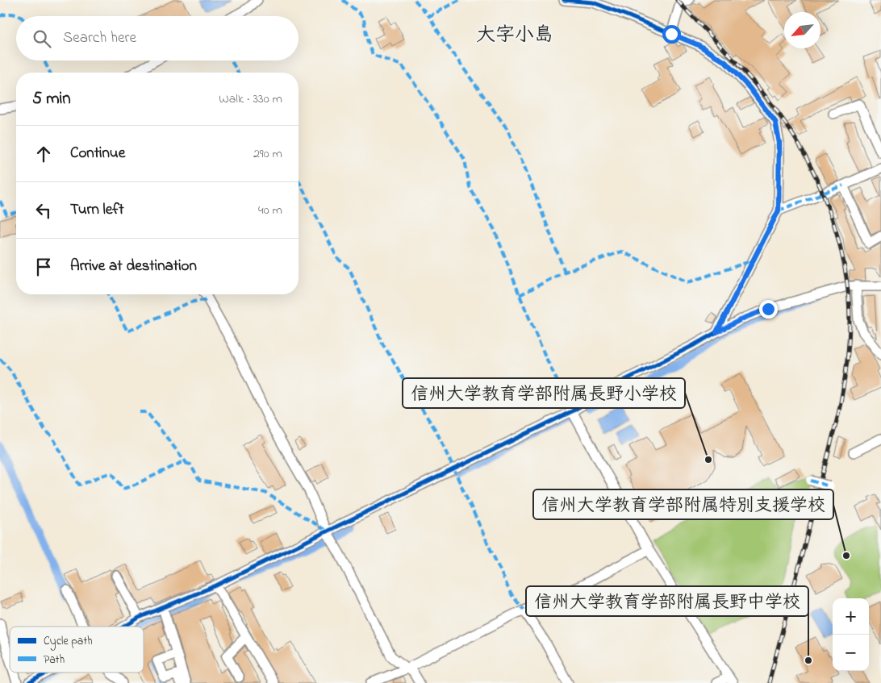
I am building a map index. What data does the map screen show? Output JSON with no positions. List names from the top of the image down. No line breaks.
{"districts":["大字小島"],"places":["信州大学教育学部附属長野小学校","信州大学教育学部附属特別支援学校","信州大学教育学部附属長野中学校"],"legend":["Cycle path","Path"],"north":"bottom left","page":{"search":"Search here","heading":["5 min","Walk · 330 m"],"list":[["Continue","290 m"],["Turn left","40 m"],"Arrive at destination"],"map_buttons":["+","−"]}}
